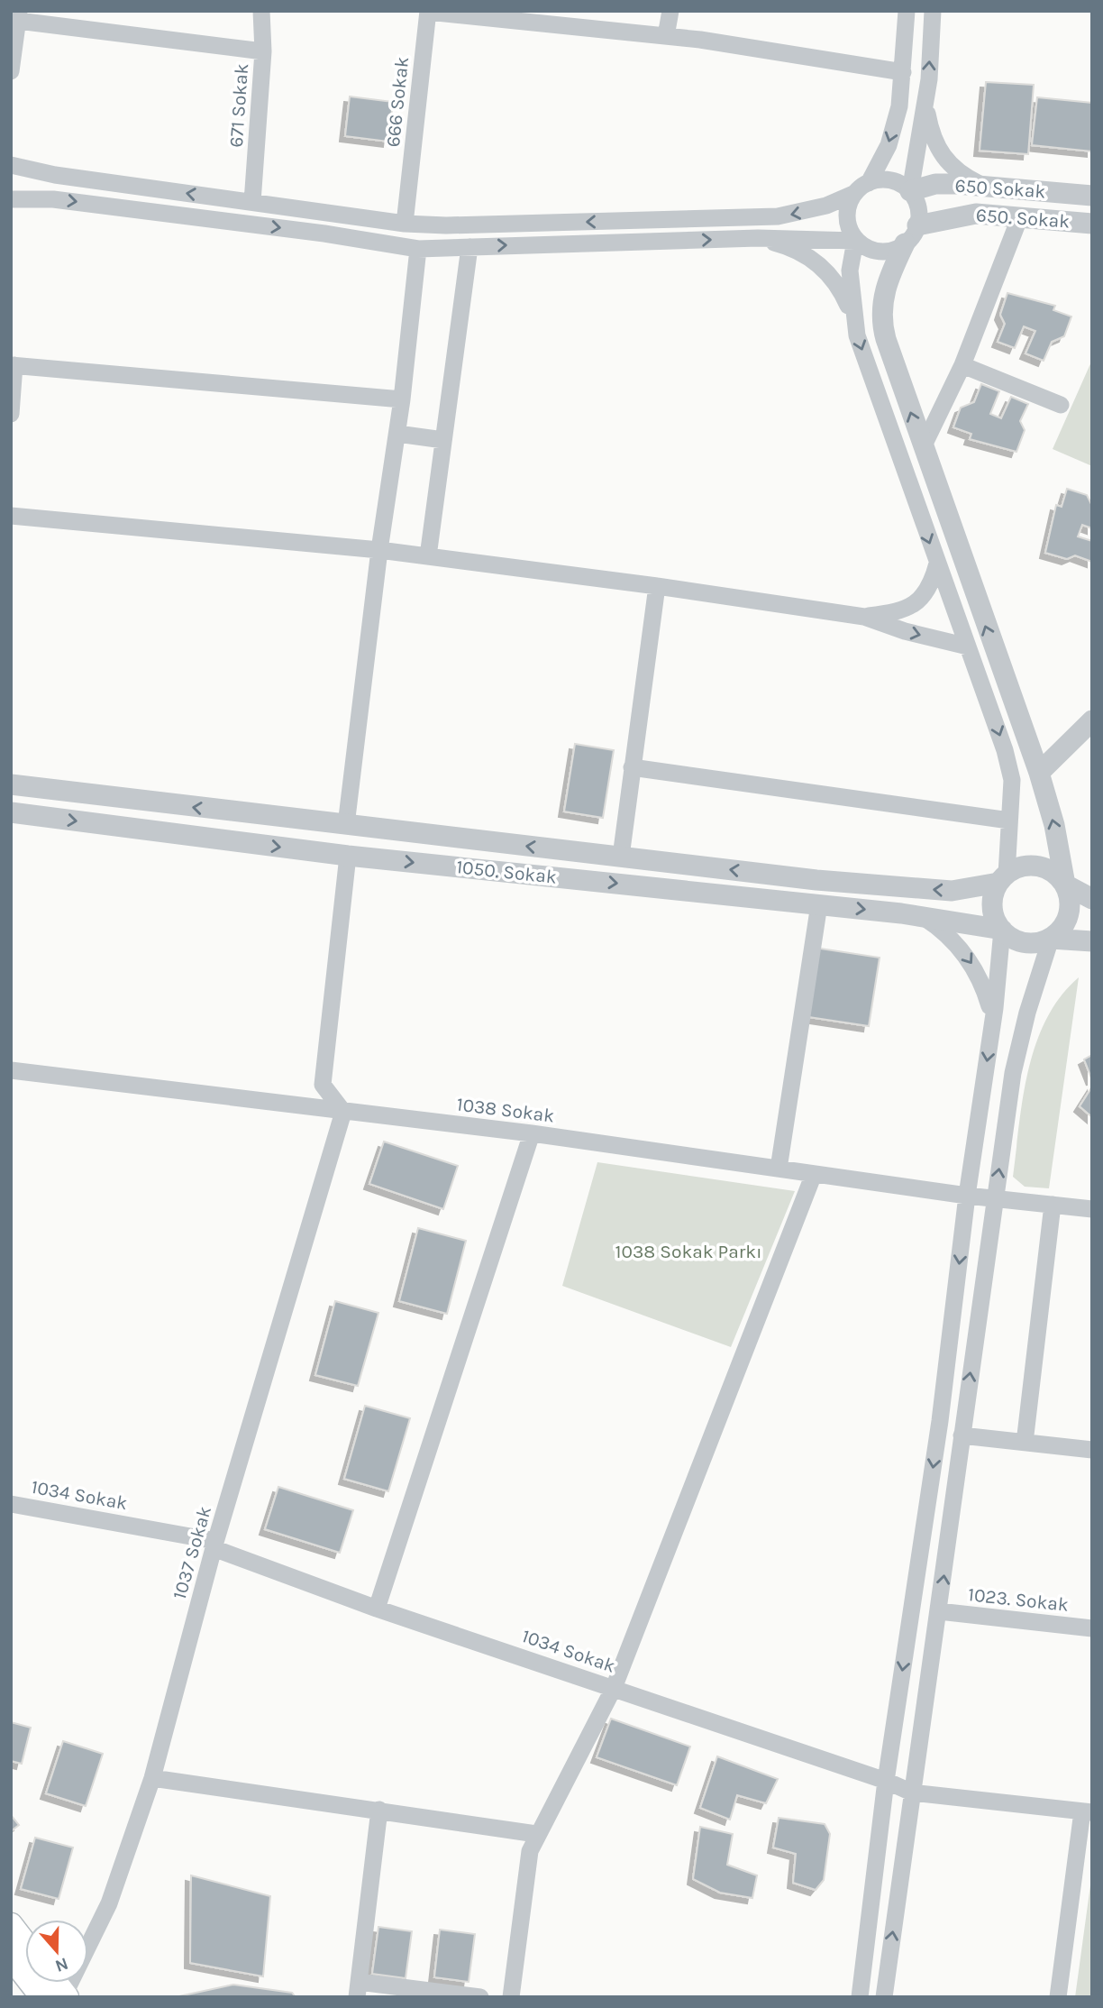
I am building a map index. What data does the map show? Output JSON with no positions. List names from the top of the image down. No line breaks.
{"streets":{"street":["666 Sokak","671 Sokak","650 Sokak","650. Sokak","1050. Sokak","1038 Sokak","1034 Sokak","1037 Sokak","1023. Sokak"]},"crossings":[["650 Sokak","650. Sokak"],["1038 Sokak","1037 Sokak"],["1034 Sokak","1037 Sokak"]],"parks":["1038 Sokak Parkı"],"north":"bottom"}
